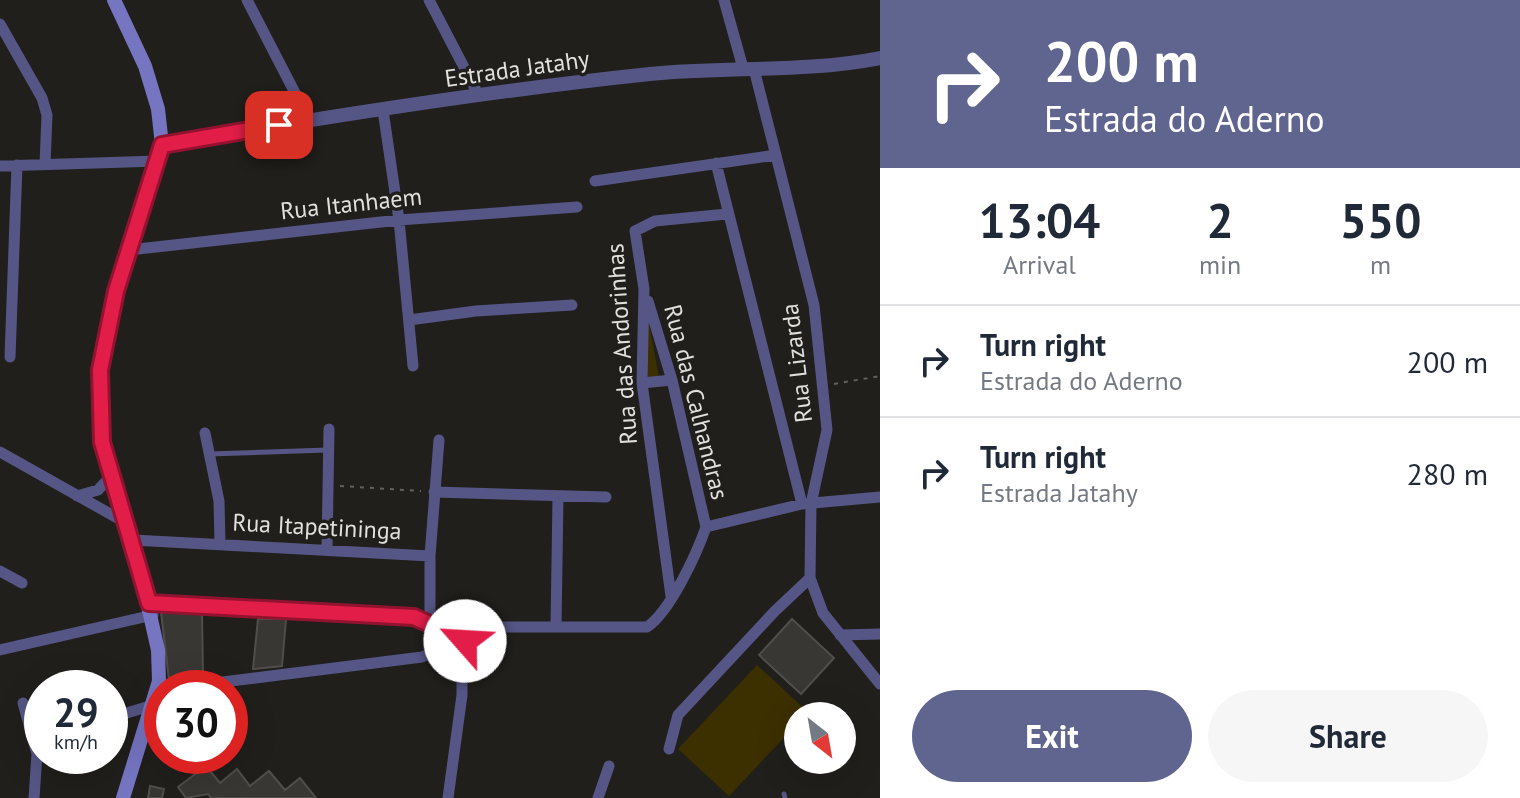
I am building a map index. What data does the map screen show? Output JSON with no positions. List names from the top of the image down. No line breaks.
{"streets":{"street":["Estrada Jatahy","Rua Itanhaem","Rua das Andorinhas","Rua Lizarda","Rua das Calhandras","Rua Itapetininga"]},"crossings":[["Estrada Jatahy","Rua Lizarda"],["Rua das Andorinhas","Rua das Calhandras"]],"north":"bottom right","page":{"turn":["200 m","Estrada do Aderno"],"eta":["13:04","Arrival","2","min","550","m"],"list":[{"name":"Turn right","note":"Estrada do Aderno","value":"200 m"},{"name":"Turn right","note":"Estrada Jatahy","value":"280 m"}],"speed":"29 km/h","limit":"30","buttons":["Exit","Share"]}}
